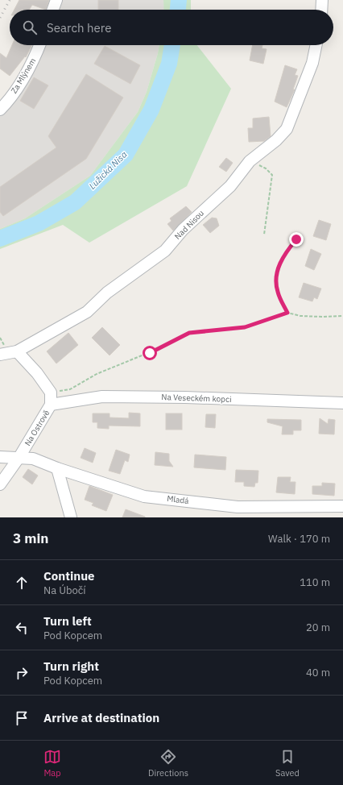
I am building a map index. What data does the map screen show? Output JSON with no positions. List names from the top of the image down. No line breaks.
{"streets":{"street":["Za Mlýnem","Nad Nisou","Na Veseckém kopci","Na Ostrově","Mladá"]},"crossings":[["Na Veseckém kopci","Na Ostrově"],["Na Ostrově","Mladá"]],"water":["Lužická Nisa"],"page":{"search":"Search here","heading":["3 min","Walk · 170 m"],"list":[["Continue","Na Úbočí","110 m"],["Turn left","Pod Kopcem","20 m"],["Turn right","Pod Kopcem","40 m"],"Arrive at destination"],"nav":["Map","Directions","Saved"]}}
